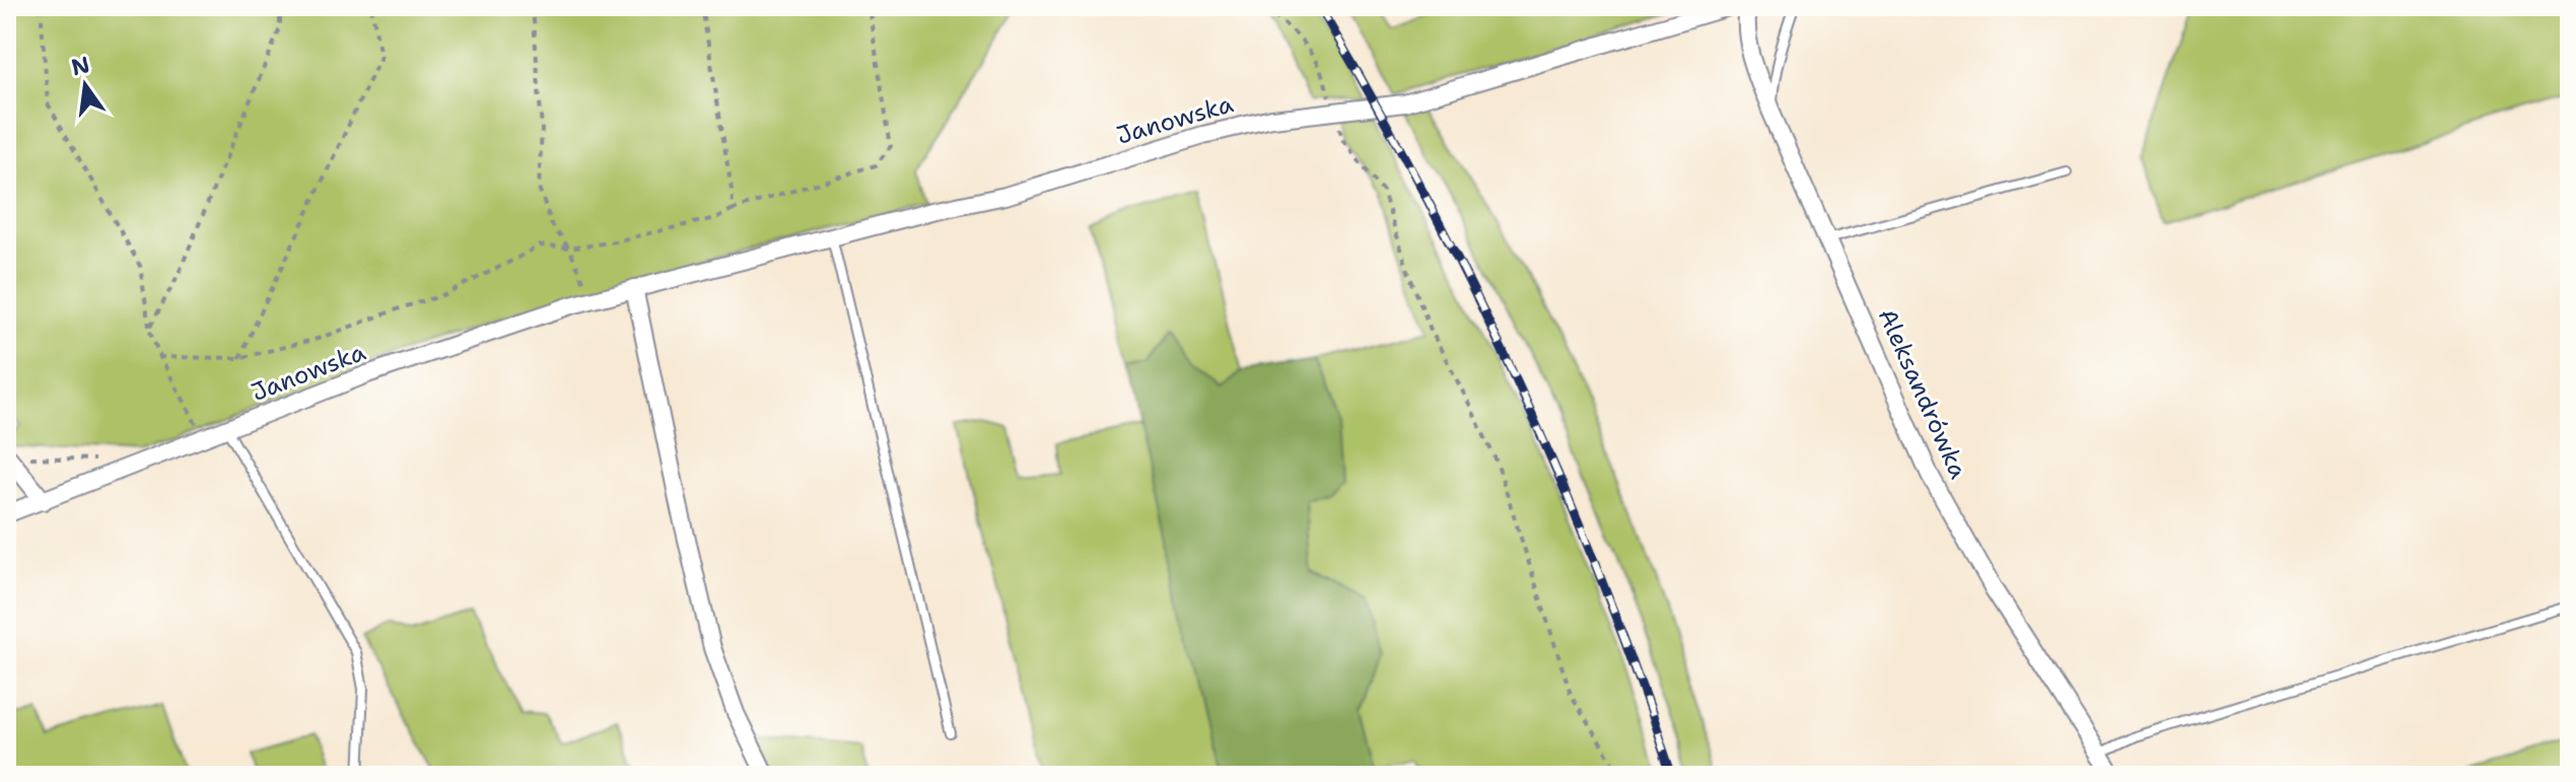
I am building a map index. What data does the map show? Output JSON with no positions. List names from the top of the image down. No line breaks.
{"streets":{"street":["Janowska","Aleksandrówka"]},"north":"top"}
